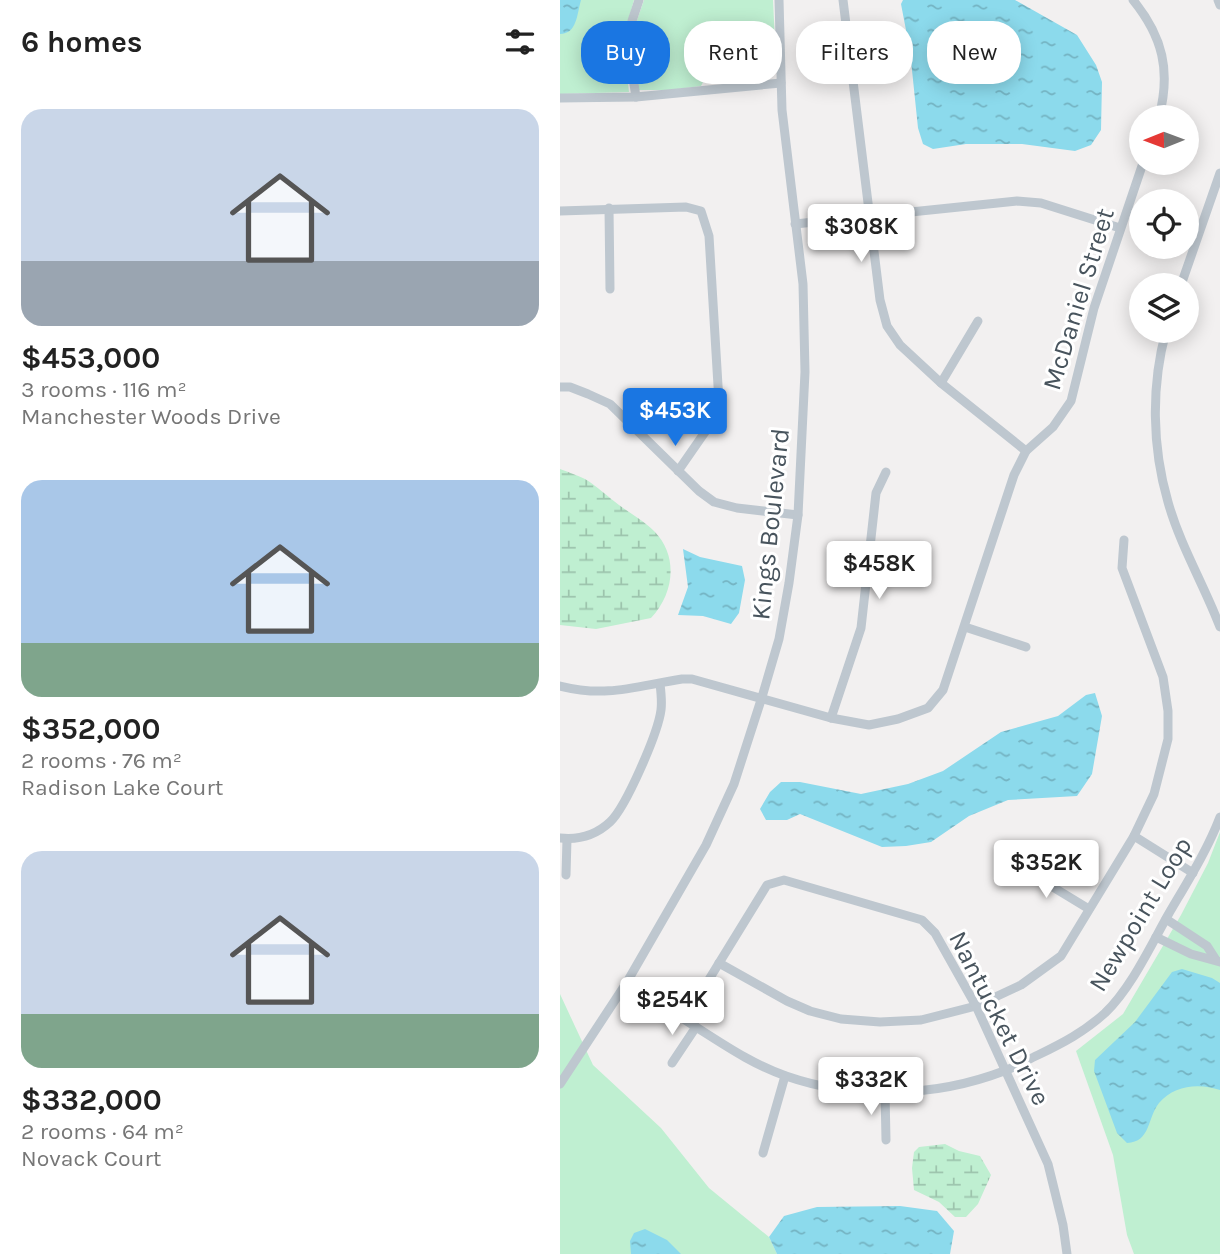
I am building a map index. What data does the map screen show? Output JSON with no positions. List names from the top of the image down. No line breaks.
{"streets":{"street":["McDaniel Street","Kings Boulevard","Newpoint Loop","Nantucket Drive"]},"crossings":[["McDaniel Street","Kings Boulevard"],["Kings Boulevard","Newpoint Loop"],["Newpoint Loop","Nantucket Drive"]],"north":"left","page":{"heading":"6 homes","chip":["Buy","Rent","Filters","New"],"list":[{"name":"$453,000","note":"3 rooms · 116 m² · Manchester Woods Drive"},{"name":"$352,000","note":"2 rooms · 76 m² · Radison Lake Court"},{"name":"$332,000","note":"2 rooms · 64 m² · Novack Court"}],"price":["$308K","$453K","$458K","$352K","$254K","$332K"]}}
